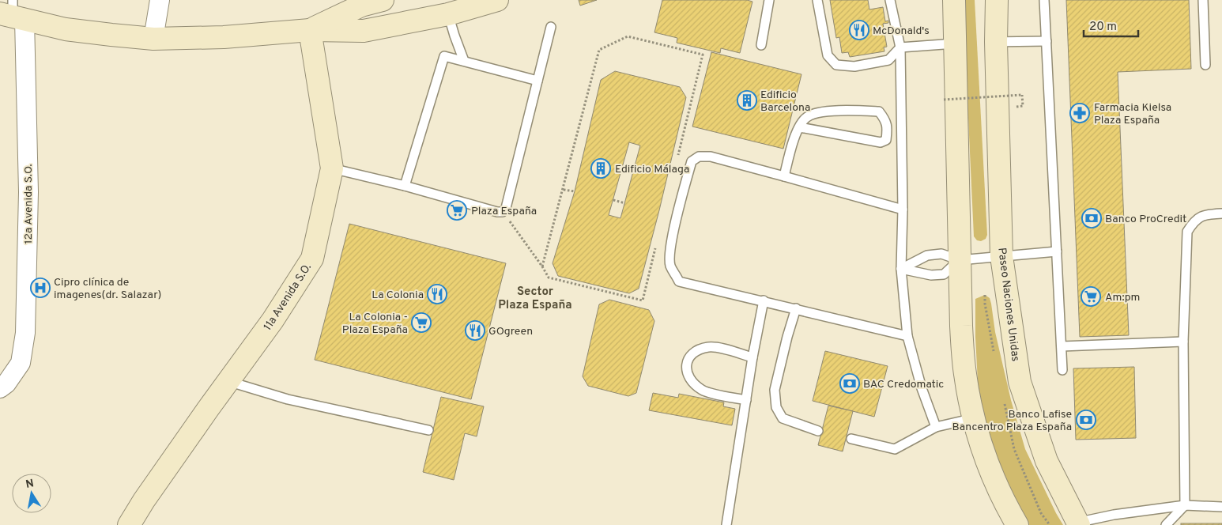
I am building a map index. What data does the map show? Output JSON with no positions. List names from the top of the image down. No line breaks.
{"streets":{"main road":["11a Avenida S.O.","Paseo Naciones Unidas"],"street":["12a Avenida S.O."]},"districts":["Sector Plaza España"],"places":{"restaurant":["McDonald's","La Colonia","GOgreen"],"building":["Edificio Barcelona","Edificio Málaga"],"pharmacy":["Farmacia Kielsa Plaza España"],"supermarket":["Plaza España","Am:pm","La Colonia - Plaza España"],"bank":["Banco ProCredit","BAC Credomatic","Banco Lafise Bancentro Plaza España"],"hospital":["Cipro clínica de imagenes(dr. Salazar)"]},"scale_bar":"20 m","north":"top"}
